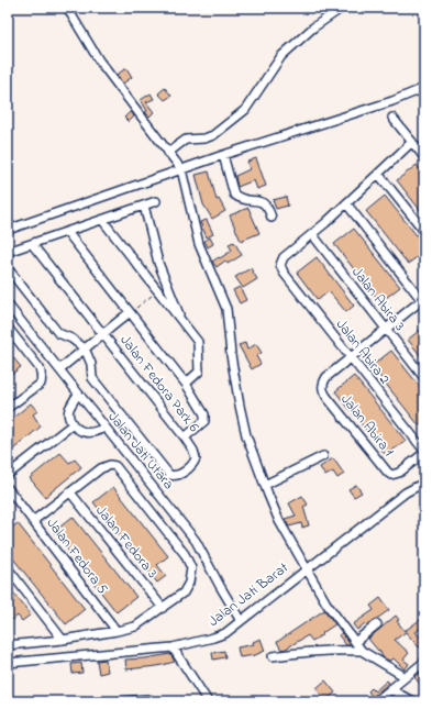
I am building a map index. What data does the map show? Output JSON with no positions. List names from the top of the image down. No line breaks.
{"streets":{"street":["Jalan Abira 3","Jalan Abira 2","Jalan Fedora Park 6","Jalan Abira 1","Jalan Jati Utara","Jalan Fedora 3","Jalan Fedora 5","Jalan Jati Barat"]},"crossings":[["Jalan Abira 3","Jalan Abira 2"],["Jalan Abira 2","Jalan Abira 1"],["Jalan Jati Utara","Jalan Jati Barat"]]}
